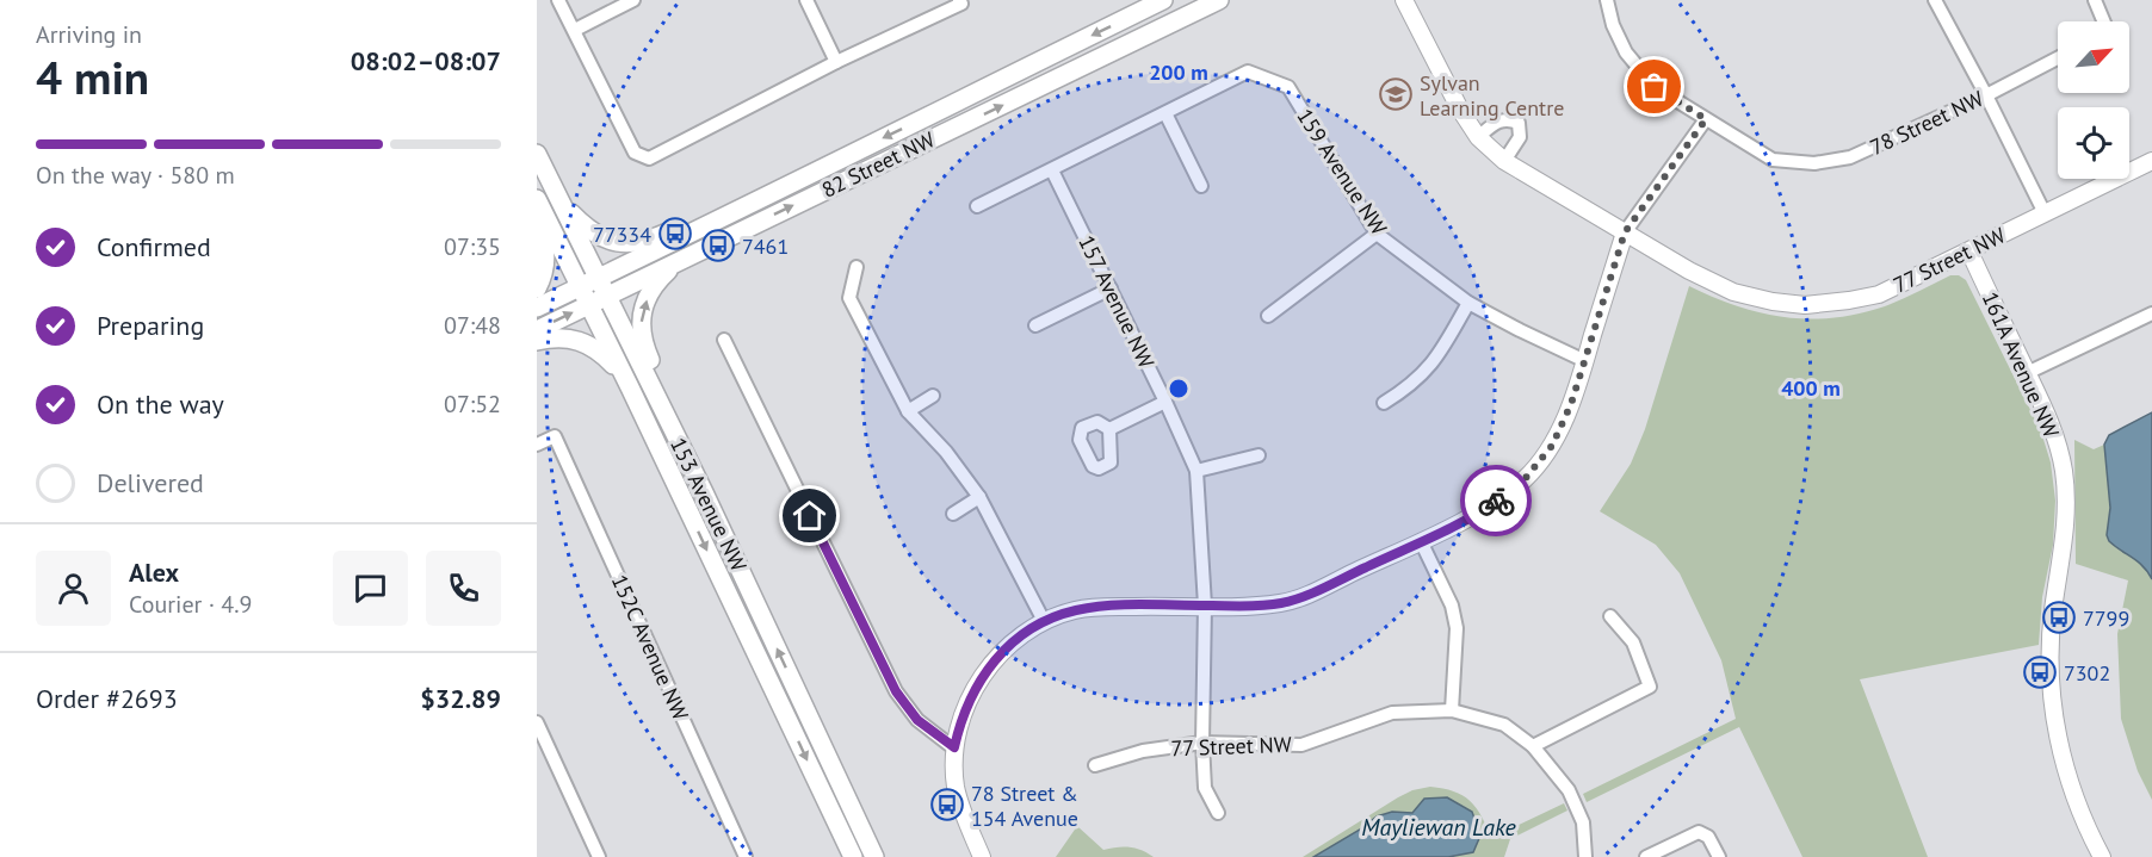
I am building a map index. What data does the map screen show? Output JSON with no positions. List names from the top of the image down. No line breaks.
{"streets":{"main road":["82 Street NW","153 Avenue NW"],"street":["78 Street NW","159 Avenue NW","77 Street NW","157 Avenue NW","161A Avenue NW","152C Avenue NW"]},"crossings":[["82 Street NW","153 Avenue NW"],["77 Street NW","157 Avenue NW"],["77 Street NW","161A Avenue NW"]],"water":["Mayliewan Lake"],"places":{"school or university":["Sylvan Learning Centre"],"bus stop":["77334","7461","7799","7302","78 Street & 154 Avenue"]},"north":"top right","page":{"heading":["4 min","Arriving in","08:02–08:07"],"panel":["Alex","Courier · 4.9","Order #2693","$32.89"],"bar":"On the way · 580 m","list":[["Confirmed","07:35"],["Preparing","07:48"],["On the way","07:52"],"Delivered"]},"rings":["200 m","400 m"]}
